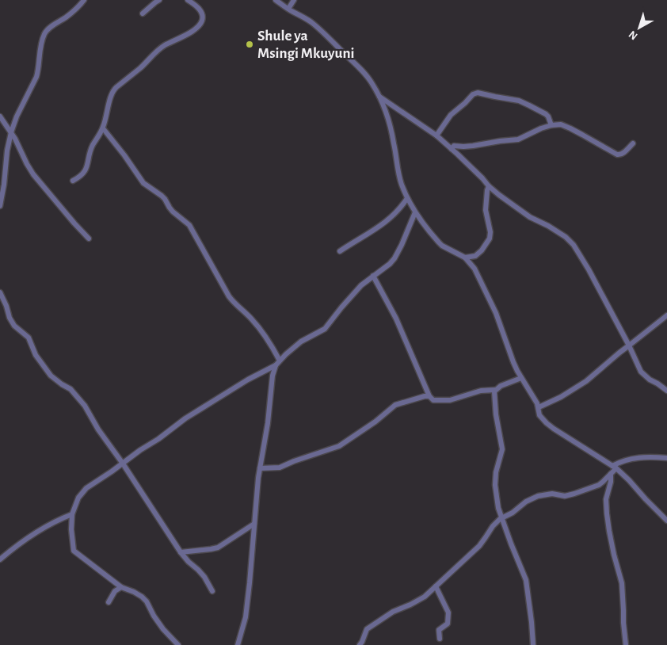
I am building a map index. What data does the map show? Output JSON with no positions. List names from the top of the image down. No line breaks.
{"places":["Shule ya Msingi Mkuyuni"],"north":"bottom left"}
